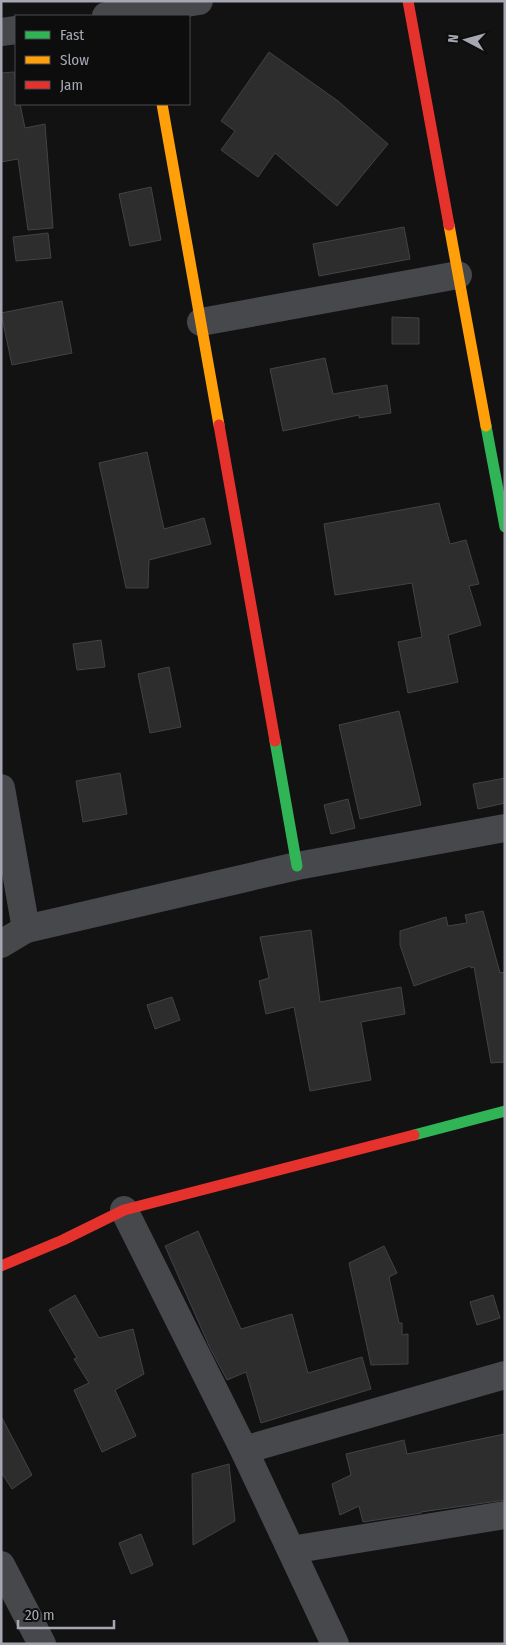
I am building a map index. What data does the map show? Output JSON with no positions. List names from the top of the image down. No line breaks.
{"legend":["Fast","Slow","Jam"],"scale_bar":"20 m","north":"left"}
